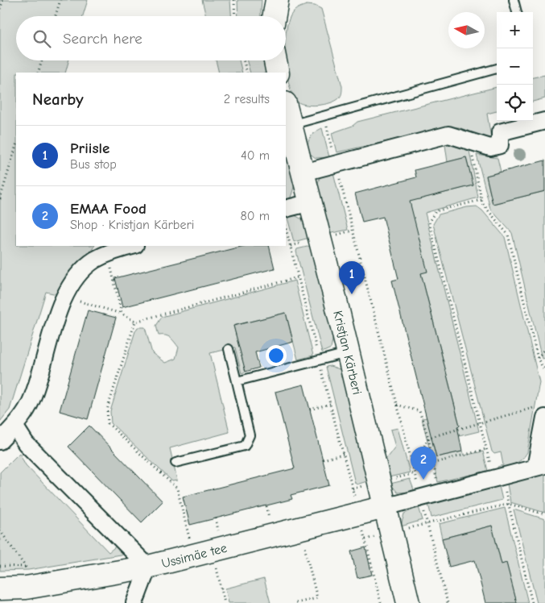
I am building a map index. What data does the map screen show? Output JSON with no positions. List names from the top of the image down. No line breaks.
{"streets":{"street":["Kristjan Kärberi","Ussimäe tee"]},"crossings":[["Kristjan Kärberi","Ussimäe tee"]],"north":"left","page":{"map_buttons":["+","−"],"search":"Search here","heading":["Nearby","2 results"],"list":[{"mark":"1","name":"Priisle","note":"Bus stop","value":"40 m"},{"mark":"2","name":"EMAA Food","note":"Shop · Kristjan Kärberi","value":"80 m"}],"pins":["1","2"]}}
